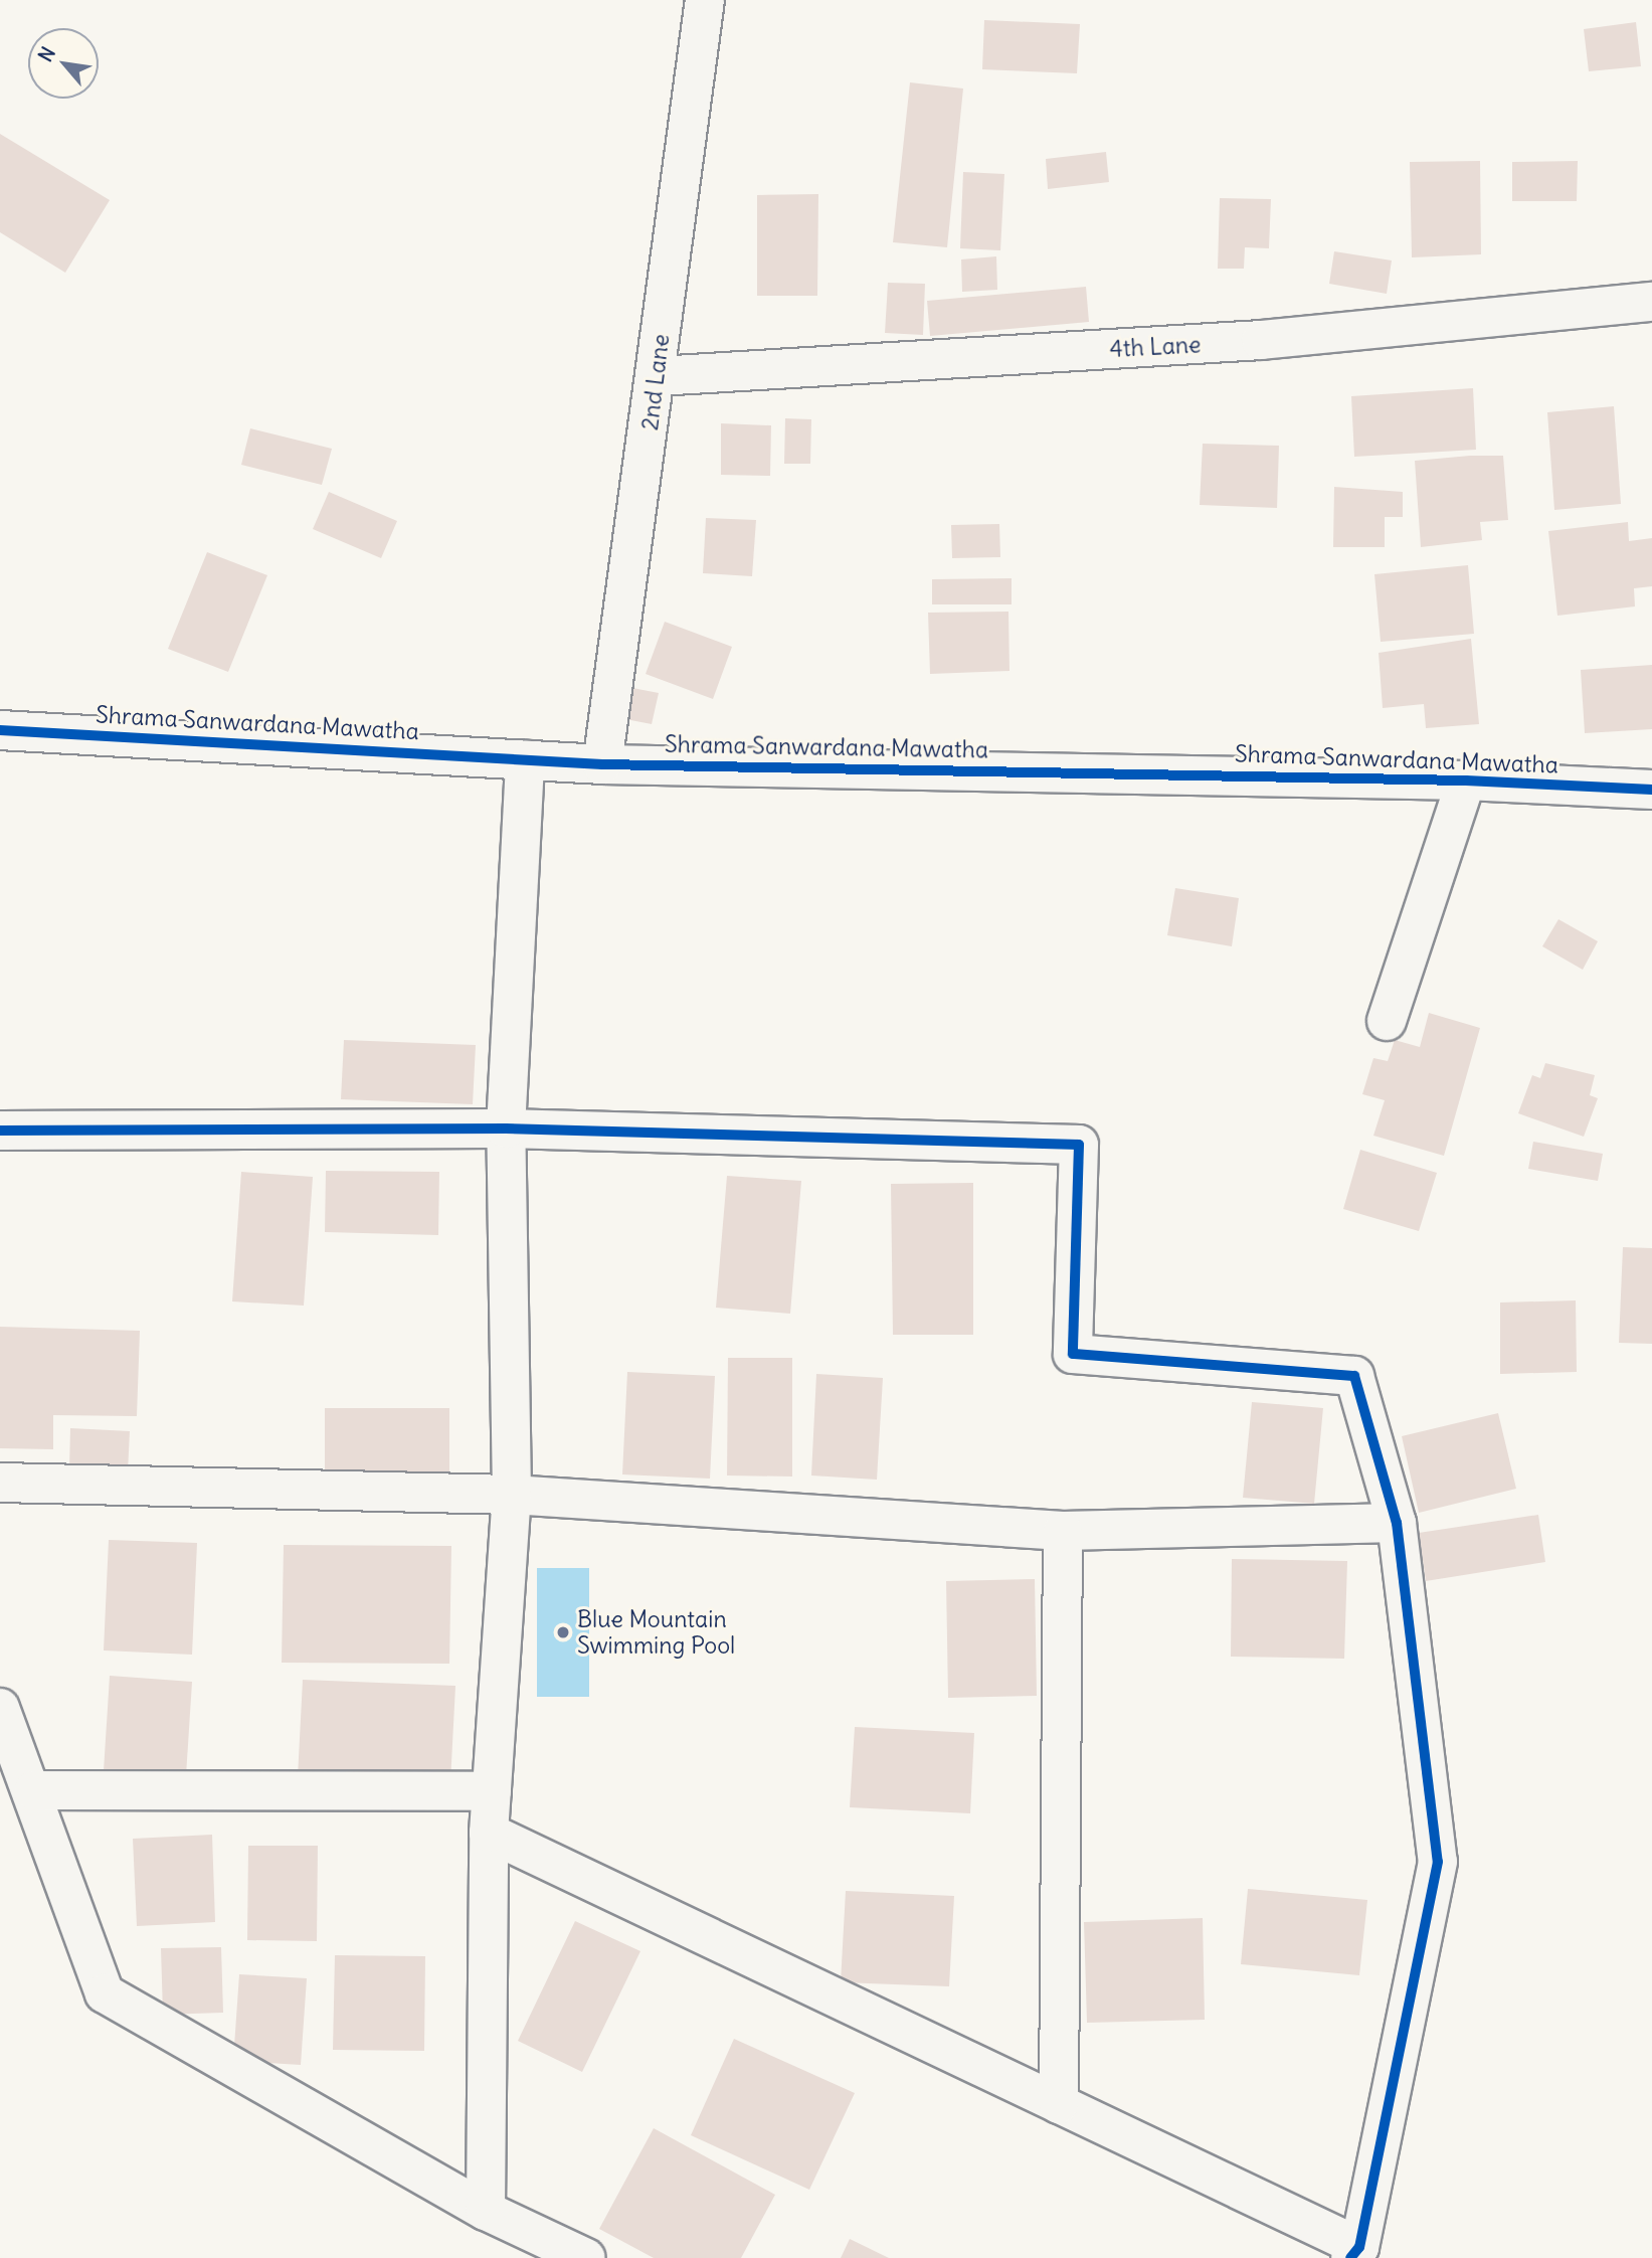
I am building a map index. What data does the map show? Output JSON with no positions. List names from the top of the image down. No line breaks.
{"streets":{"street":["4th Lane","2nd Lane","Shrama Sanwardana Mawatha"]},"crossings":[["4th Lane","2nd Lane"],["2nd Lane","Shrama Sanwardana Mawatha"]],"places":["Blue Mountain Swimming Pool"],"north":"top left"}
